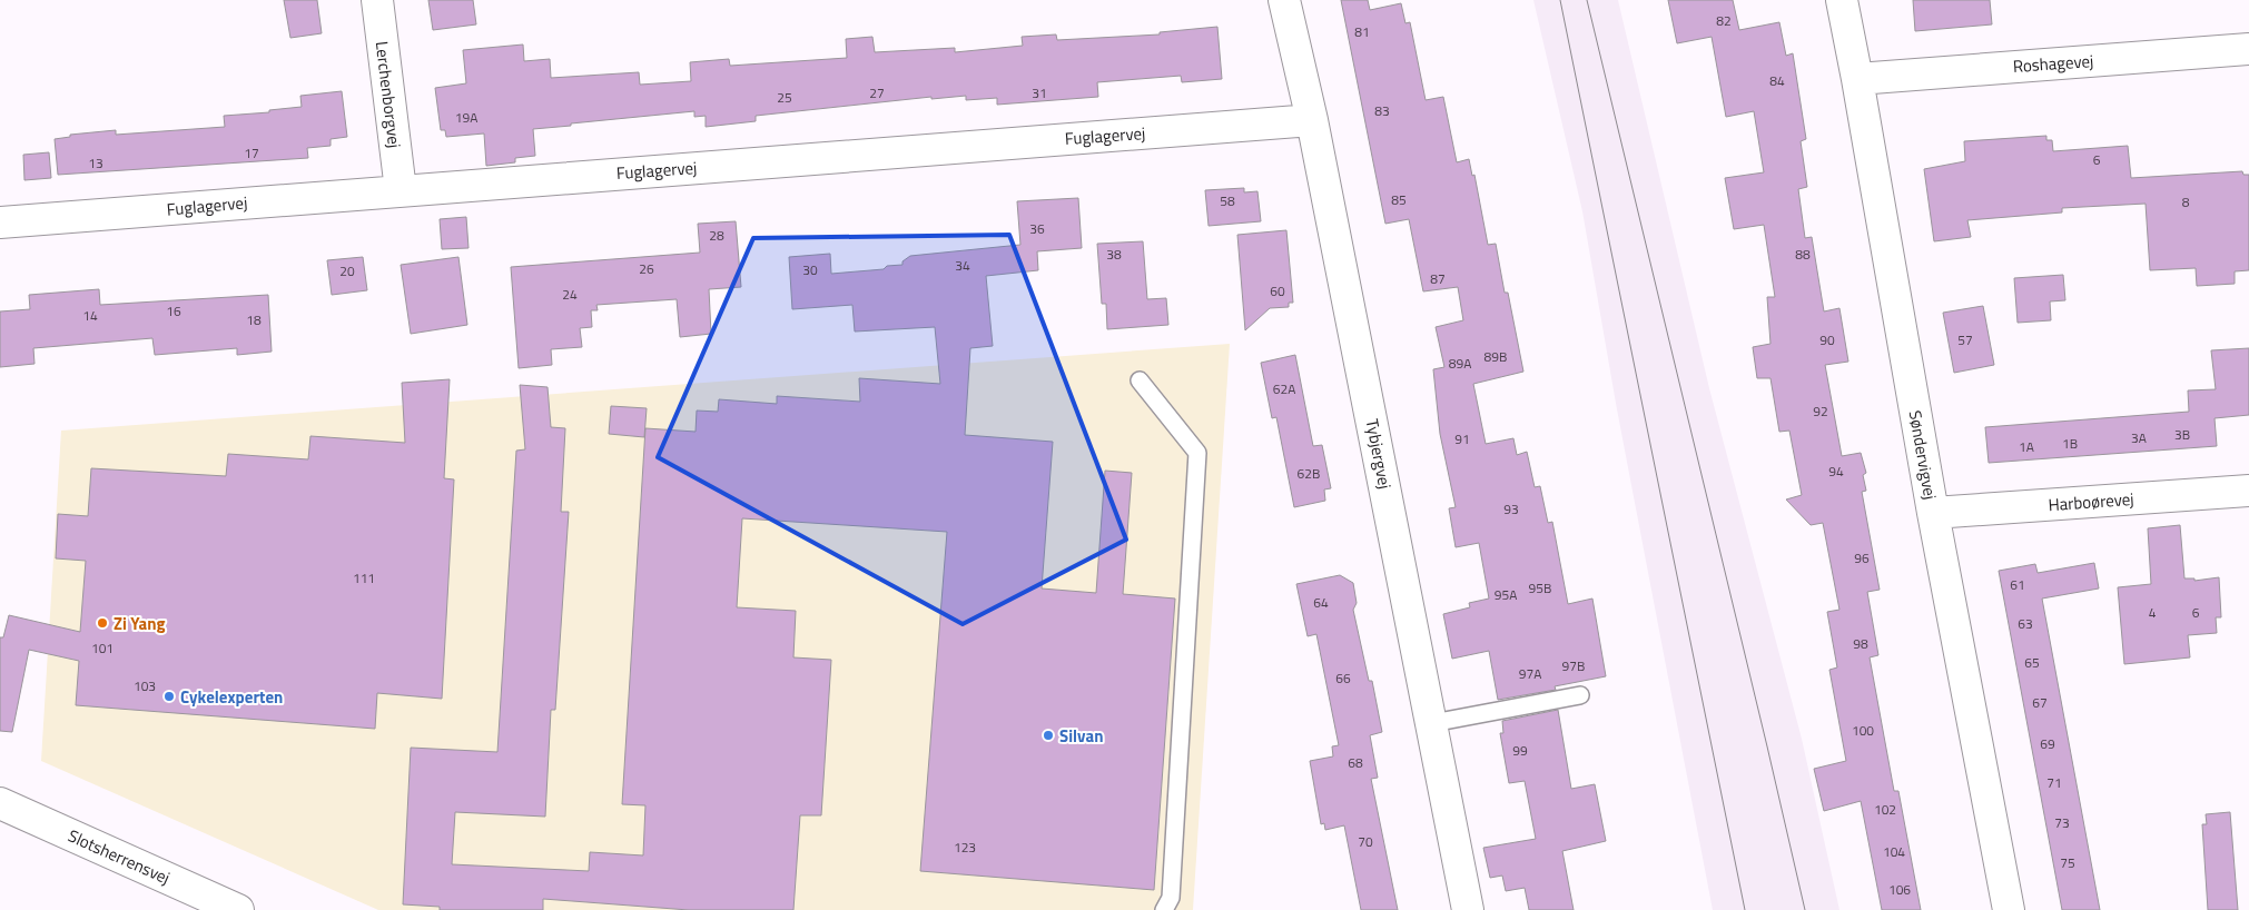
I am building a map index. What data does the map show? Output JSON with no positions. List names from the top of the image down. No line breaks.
{"streets":{"street":["Roshagevej","Lerchenborgvej","Fuglagervej","Tybjergvej","Søndervigvej","Harboørevej","Slotsherrensvej"]},"crossings":[["Roshagevej","Søndervigvej"],["Lerchenborgvej","Fuglagervej"],["Fuglagervej","Tybjergvej"],["Søndervigvej","Harboørevej"]],"places":["Zi Yang","Cykelexperten","Silvan"],"house_numbers":["82","81","84","27","31","25","83","19A","17","6","13","85","58","8","36","28","38","88","34","26","30","20","87","60","24","16","14","18","90","57","89B","89A","62A","92","3B","3A","91","1B","1A","94","62B","93","96","111","61","95B","95A","64","4","6","63","98","101","65","97B","97A","66","103","67","100","69","99","68","71","102","73","70","123","104","75","106"]}
